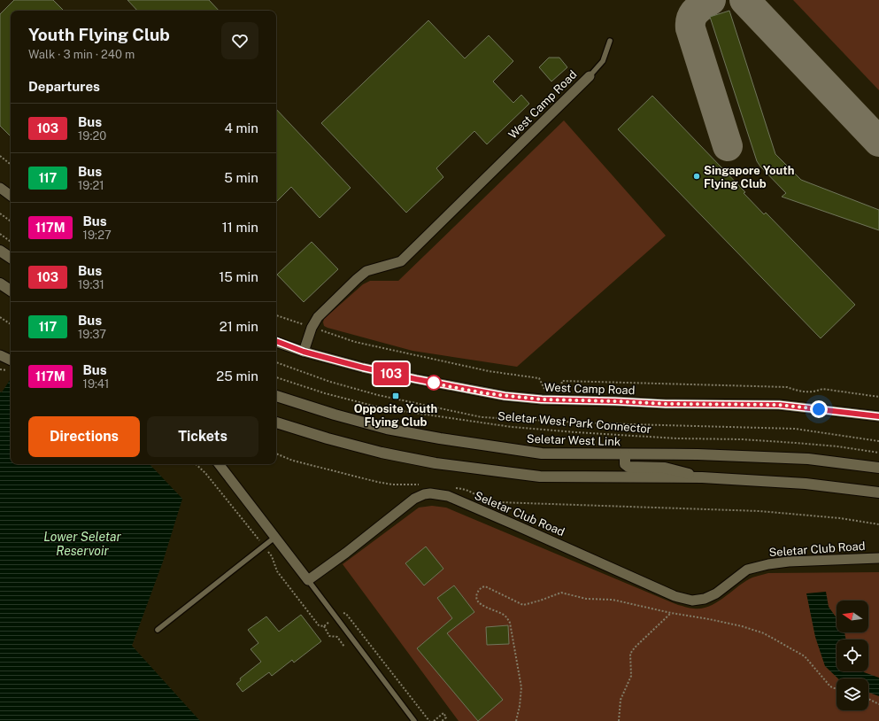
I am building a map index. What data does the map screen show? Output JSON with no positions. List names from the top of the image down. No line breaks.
{"streets":{"main road":["Seletar West Link"],"street":["West Camp Road","Seletar Club Road"],"path":["Seletar West Park Connector"]},"water":["Lower Seletar Reservoir"],"places":{"other":["Singapore Youth Flying Club"],"transit":["Opposite Youth Flying Club"]},"lines":["bus line 103"],"north":"left","page":{"on_map":"103","heading":[["Youth Flying Club","Walk · 3 min · 240 m"],"Departures"],"list":[{"mark":"103","name":"Bus","note":"19:20","value":"4 min"},{"mark":"117","name":"Bus","note":"19:21","value":"5 min"},{"mark":"117M","name":"Bus","note":"19:27","value":"11 min"},{"mark":"103","name":"Bus","note":"19:31","value":"15 min"},{"mark":"117","name":"Bus","note":"19:37","value":"21 min"},{"mark":"117M","name":"Bus","note":"19:41","value":"25 min"}],"buttons":["Directions","Tickets"]}}
